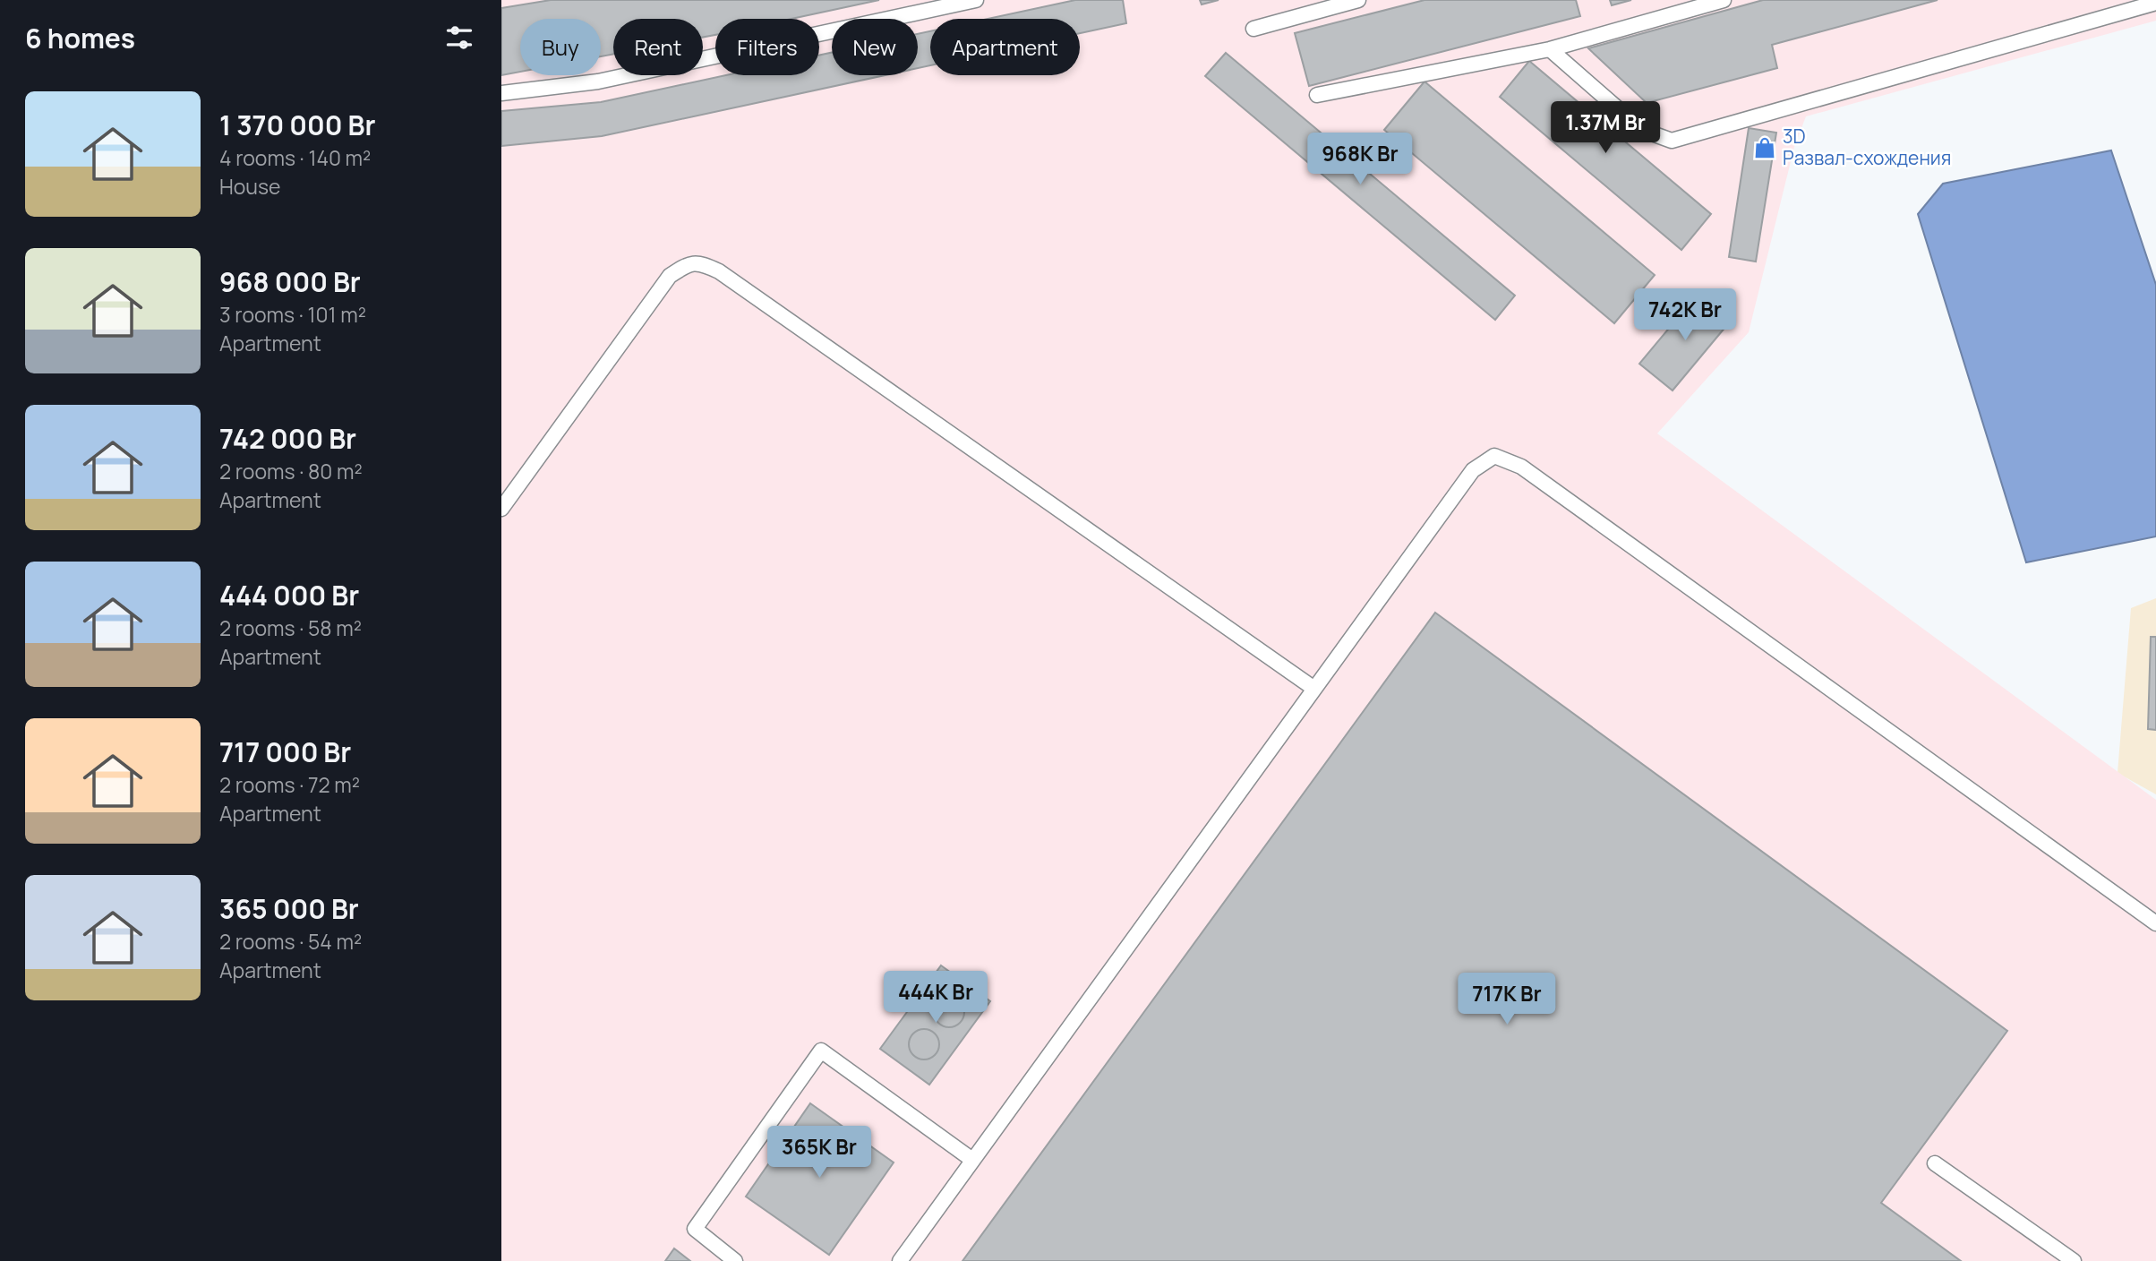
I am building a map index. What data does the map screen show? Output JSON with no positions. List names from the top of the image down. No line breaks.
{"places":{"shop":["3D Развал-схождения"]},"page":{"heading":"6 homes","chip":["Buy","Rent","Filters","New","Apartment"],"list":[{"name":"1 370 000 Br","note":"4 rooms · 140 m² · House"},{"name":"968 000 Br","note":"3 rooms · 101 m² · Apartment"},{"name":"742 000 Br","note":"2 rooms · 80 m² · Apartment"},{"name":"444 000 Br","note":"2 rooms · 58 m² · Apartment"},{"name":"717 000 Br","note":"2 rooms · 72 m² · Apartment"},{"name":"365 000 Br","note":"2 rooms · 54 m² · Apartment"}],"price":["1.37M Br","968K Br","742K Br","444K Br","717K Br","365K Br"]}}
